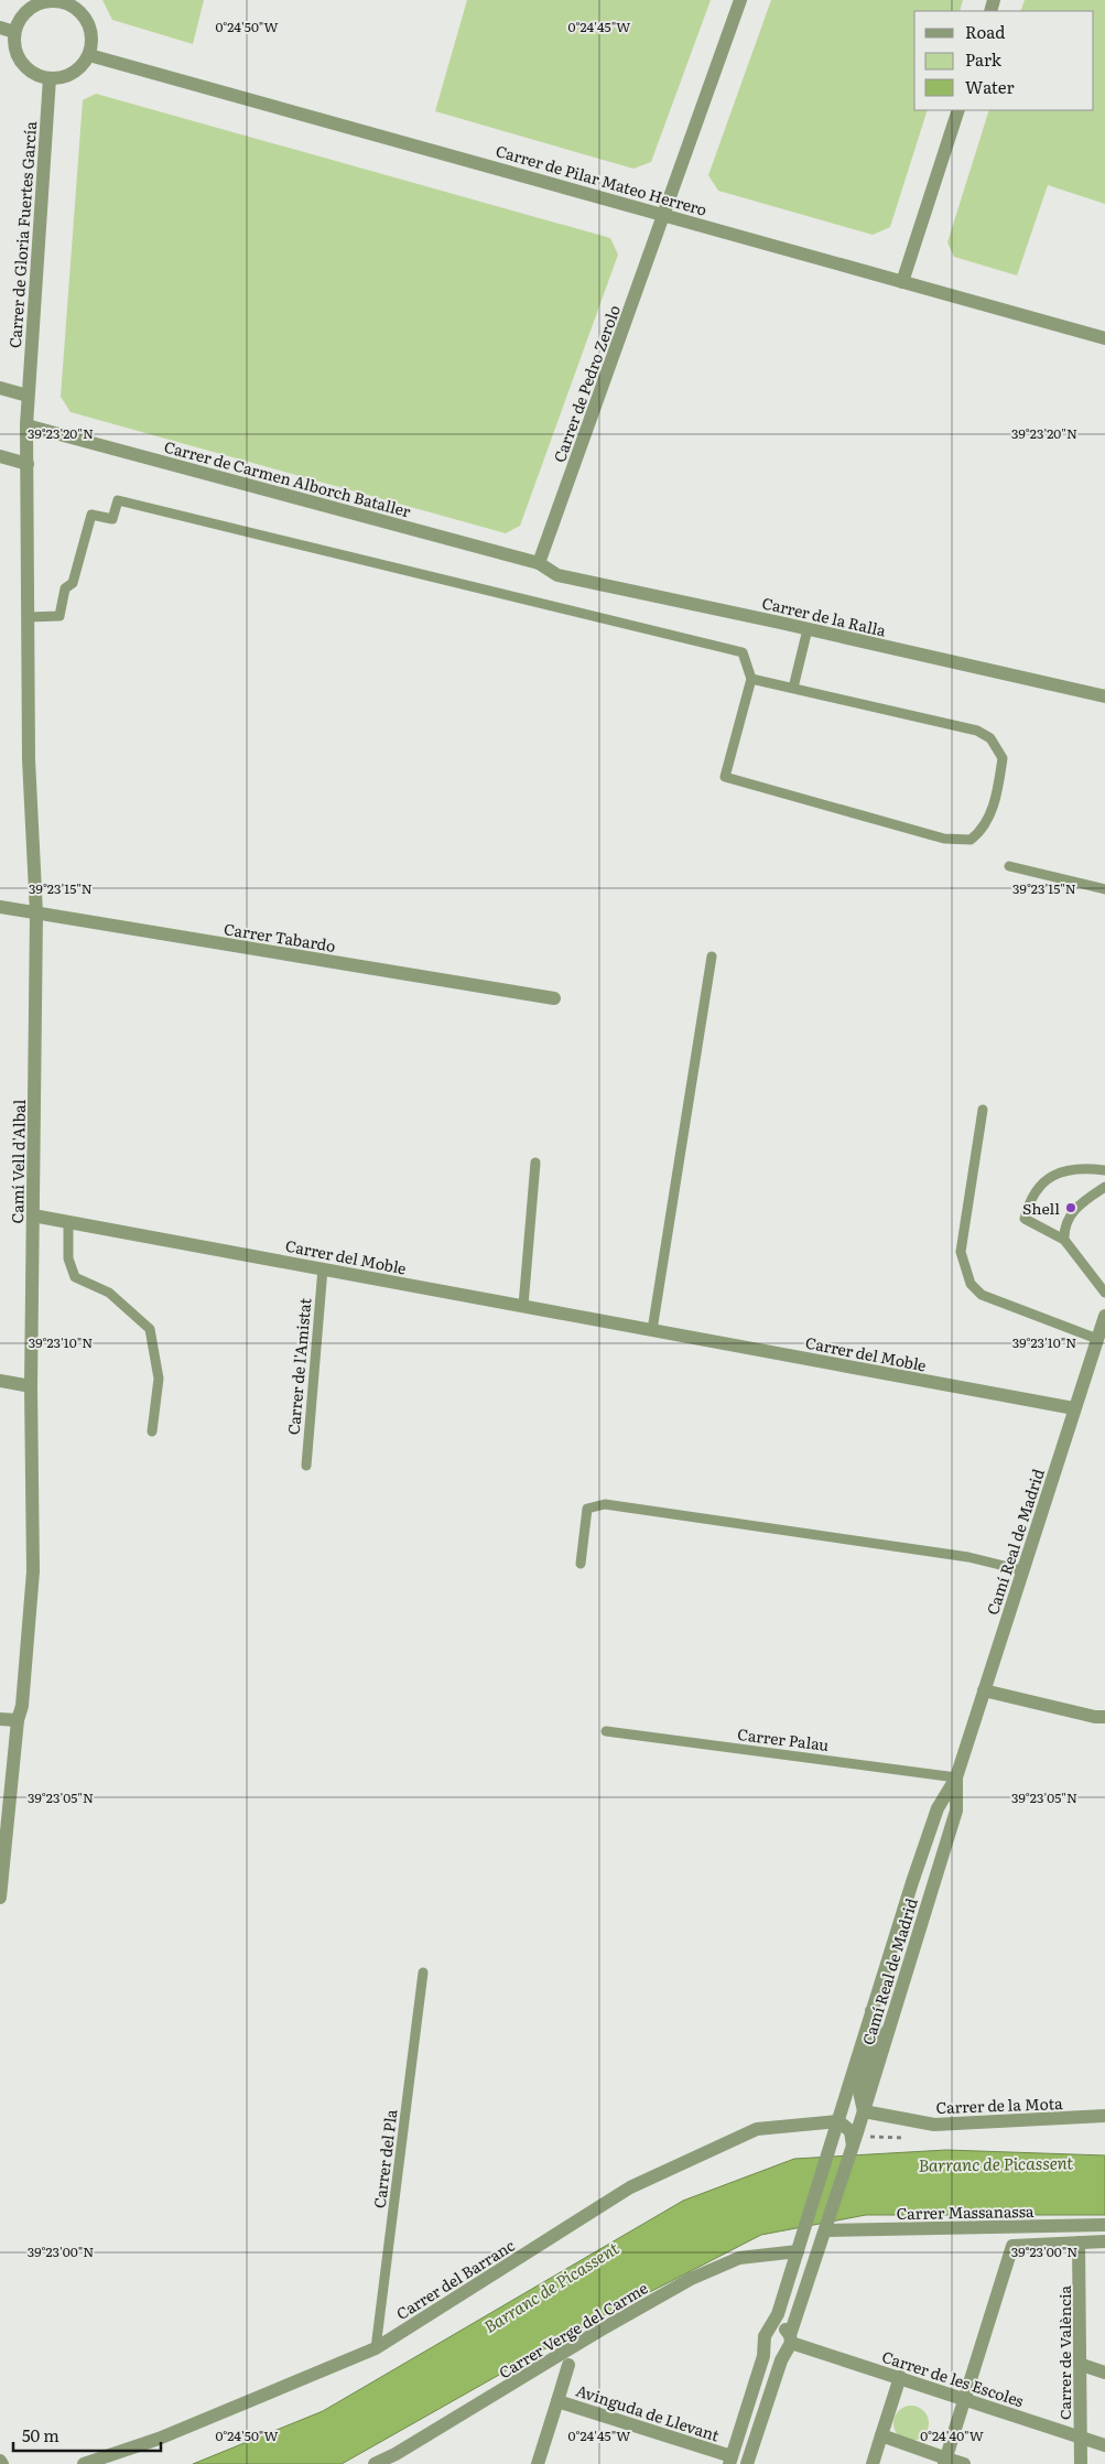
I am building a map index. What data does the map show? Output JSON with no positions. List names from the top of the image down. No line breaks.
{"streets":{"street":["Carrer de Pilar Mateo Herrero","Carrer de Gloria Fuertes García","Carrer de Pedro Zerolo","Carrer de Carmen Alborch Bataller","Carrer de la Ralla","Carrer Tabardo","Camí Vell d'Albal","Carrer del Moble","Camí Real de Madrid","Carrer de la Mota","Carrer Massanassa","Carrer del Barranc","Carrer Verge del Carme","Carrer de València","Carrer de les Escoles","Avinguda de Llevant"],"lane":["Carrer de l'Amistat","Carrer Palau","Carrer del Pla"]},"crossings":[["Carrer de Pilar Mateo Herrero","Carrer de Gloria Fuertes García"],["Carrer de Pilar Mateo Herrero","Carrer de Pedro Zerolo"],["Carrer de Gloria Fuertes García","Carrer de Carmen Alborch Bataller"],["Carrer de Gloria Fuertes García","Camí Vell d'Albal"],["Carrer de Pedro Zerolo","Carrer de Carmen Alborch Bataller"],["Carrer de Pedro Zerolo","Carrer de la Ralla"],["Carrer de Carmen Alborch Bataller","Carrer de la Ralla"],["Carrer de Carmen Alborch Bataller","Camí Vell d'Albal"],["Carrer Tabardo","Camí Vell d'Albal"],["Camí Vell d'Albal","Carrer del Moble"],["Carrer del Moble","Carrer de l'Amistat"],["Carrer del Moble","Camí Real de Madrid"],["Camí Real de Madrid","Carrer Palau"],["Camí Real de Madrid","Carrer de la Mota"],["Camí Real de Madrid","Carrer Massanassa"],["Camí Real de Madrid","Carrer del Barranc"],["Camí Real de Madrid","Carrer Verge del Carme"],["Camí Real de Madrid","Carrer de les Escoles"],["Camí Real de Madrid","Avinguda de Llevant"],["Carrer del Pla","Carrer del Barranc"],["Carrer de València","Carrer de les Escoles"],["Carrer de les Escoles","Avinguda de Llevant"]],"water":["Barranc de Picassent"],"places":["Shell"],"legend":["Road","Park","Water"],"scale_bar":"50 m","coordinates":["0°24'50\"W","0°24'45\"W","39°23'20\"N","39°23'15\"N","39°23'10\"N","39°23'05\"N","39°23'00\"N","0°24'40\"W"]}
